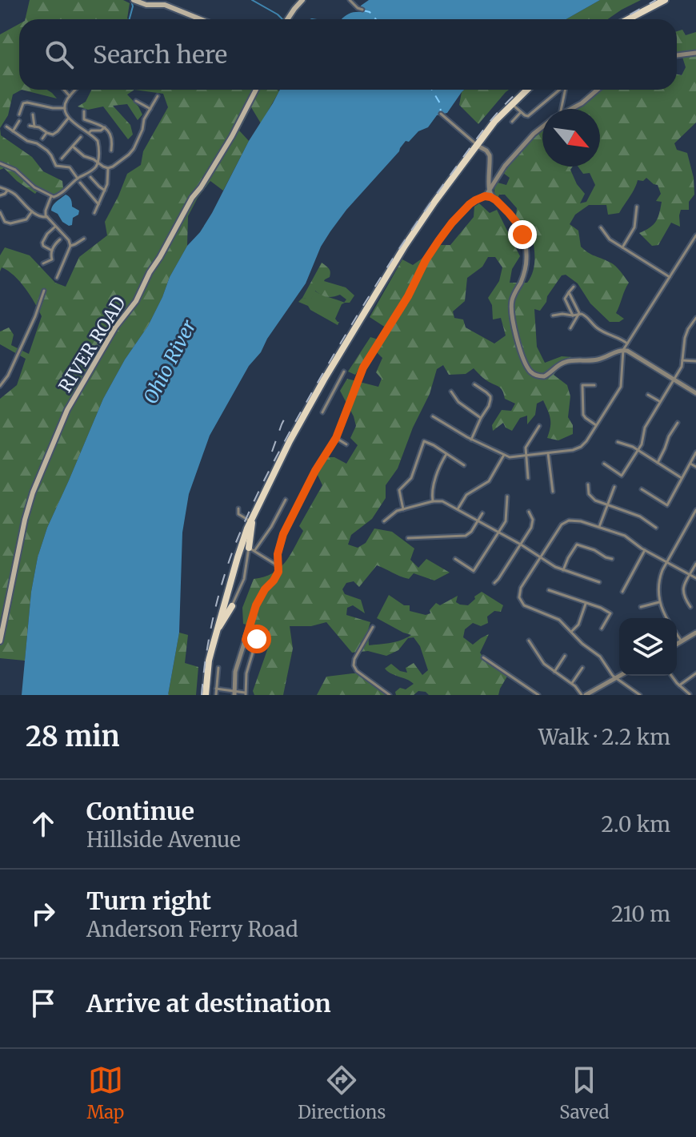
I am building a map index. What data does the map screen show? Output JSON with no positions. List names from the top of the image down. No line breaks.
{"streets":{"main road":["RIVER ROAD"]},"water":["Ohio River"],"north":"bottom right","page":{"search":"Search here","heading":["28 min","Walk · 2.2 km"],"list":[["Continue","Hillside Avenue","2.0 km"],["Turn right","Anderson Ferry Road","210 m"],"Arrive at destination"],"nav":["Map","Directions","Saved"]}}
